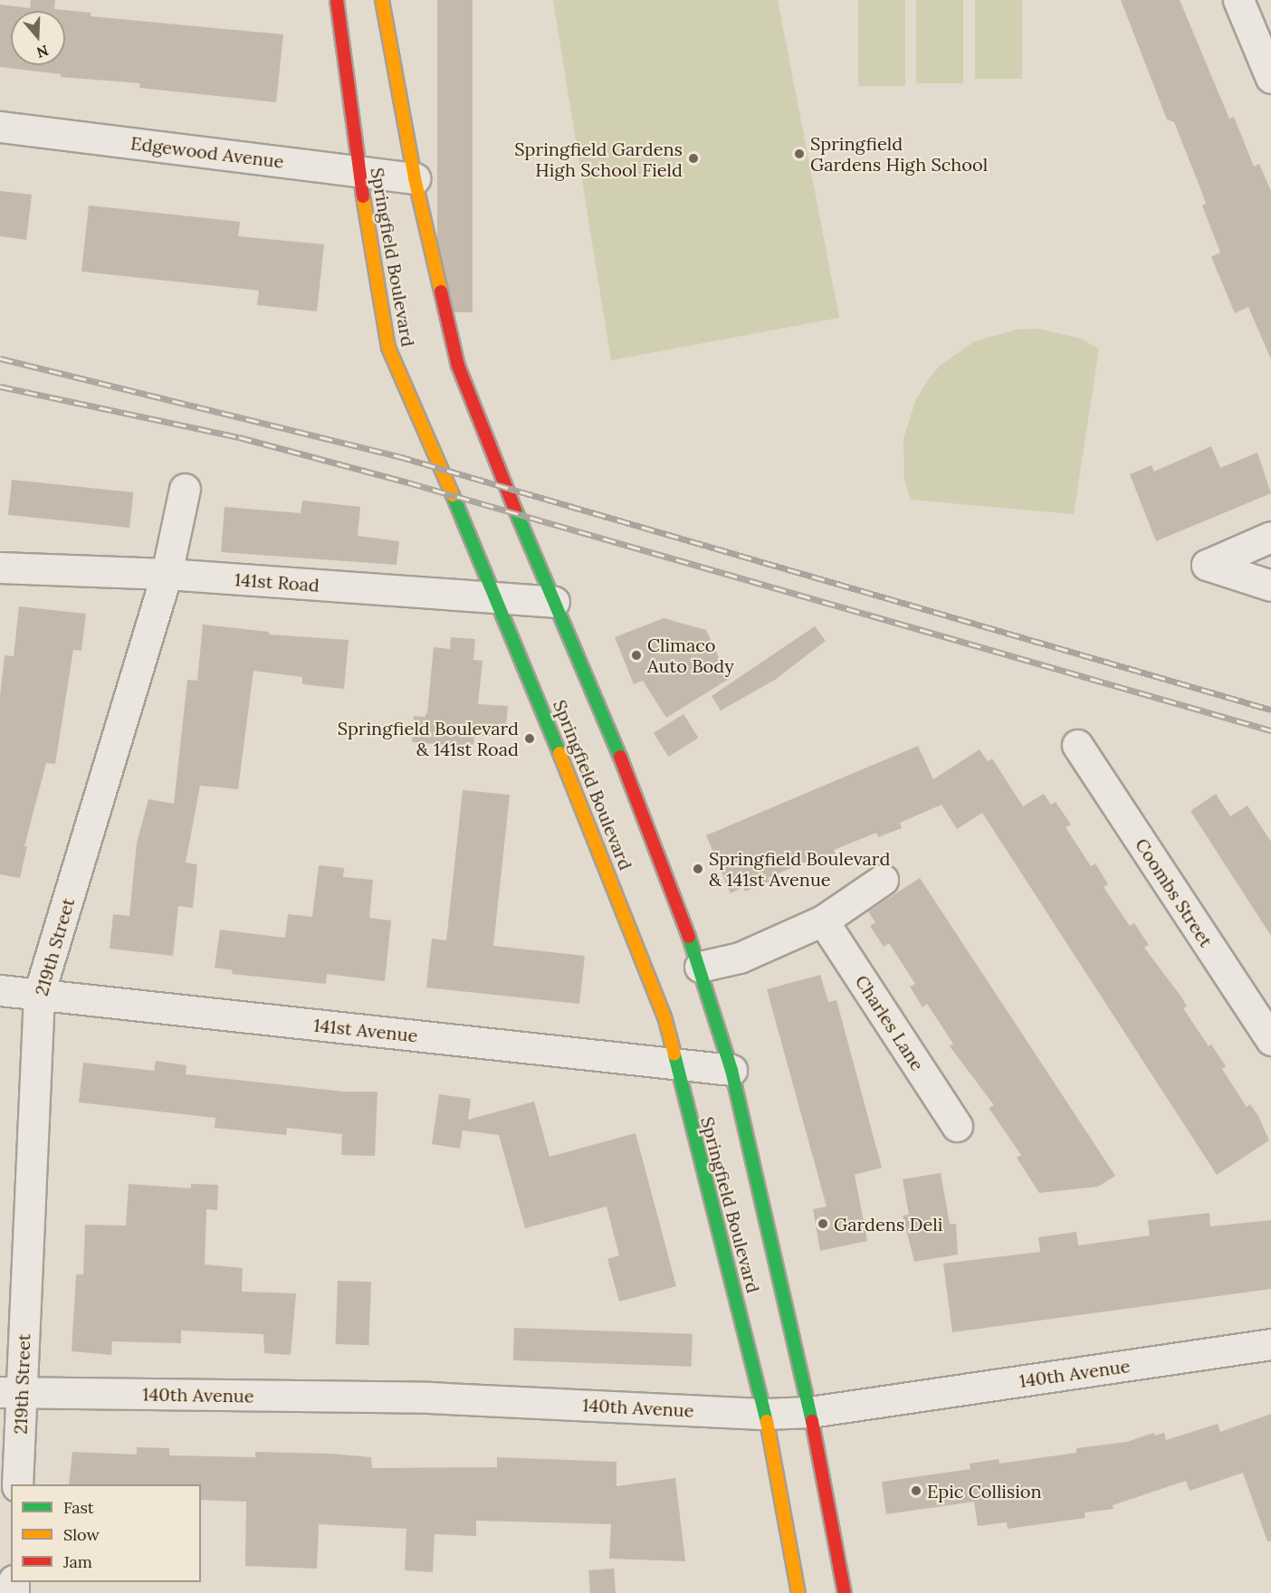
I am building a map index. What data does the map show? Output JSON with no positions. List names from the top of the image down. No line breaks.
{"streets":{"main road":["Springfield Boulevard"],"street":["Edgewood Avenue","141st Road","Coombs Street","219th Street","Charles Lane","141st Avenue","140th Avenue"]},"crossings":[["Edgewood Avenue","Springfield Boulevard"],["Springfield Boulevard","141st Road"],["Springfield Boulevard","141st Avenue"],["Springfield Boulevard","140th Avenue"],["141st Road","219th Street"],["219th Street","141st Avenue"],["219th Street","140th Avenue"]],"places":["Springfield Gardens High School","Springfield Gardens High School Field","Climaco Auto Body","Springfield Boulevard & 141st Road","Springfield Boulevard & 141st Avenue","Gardens Deli","Epic Collision"],"legend":["Fast","Slow","Jam"],"north":"bottom"}
